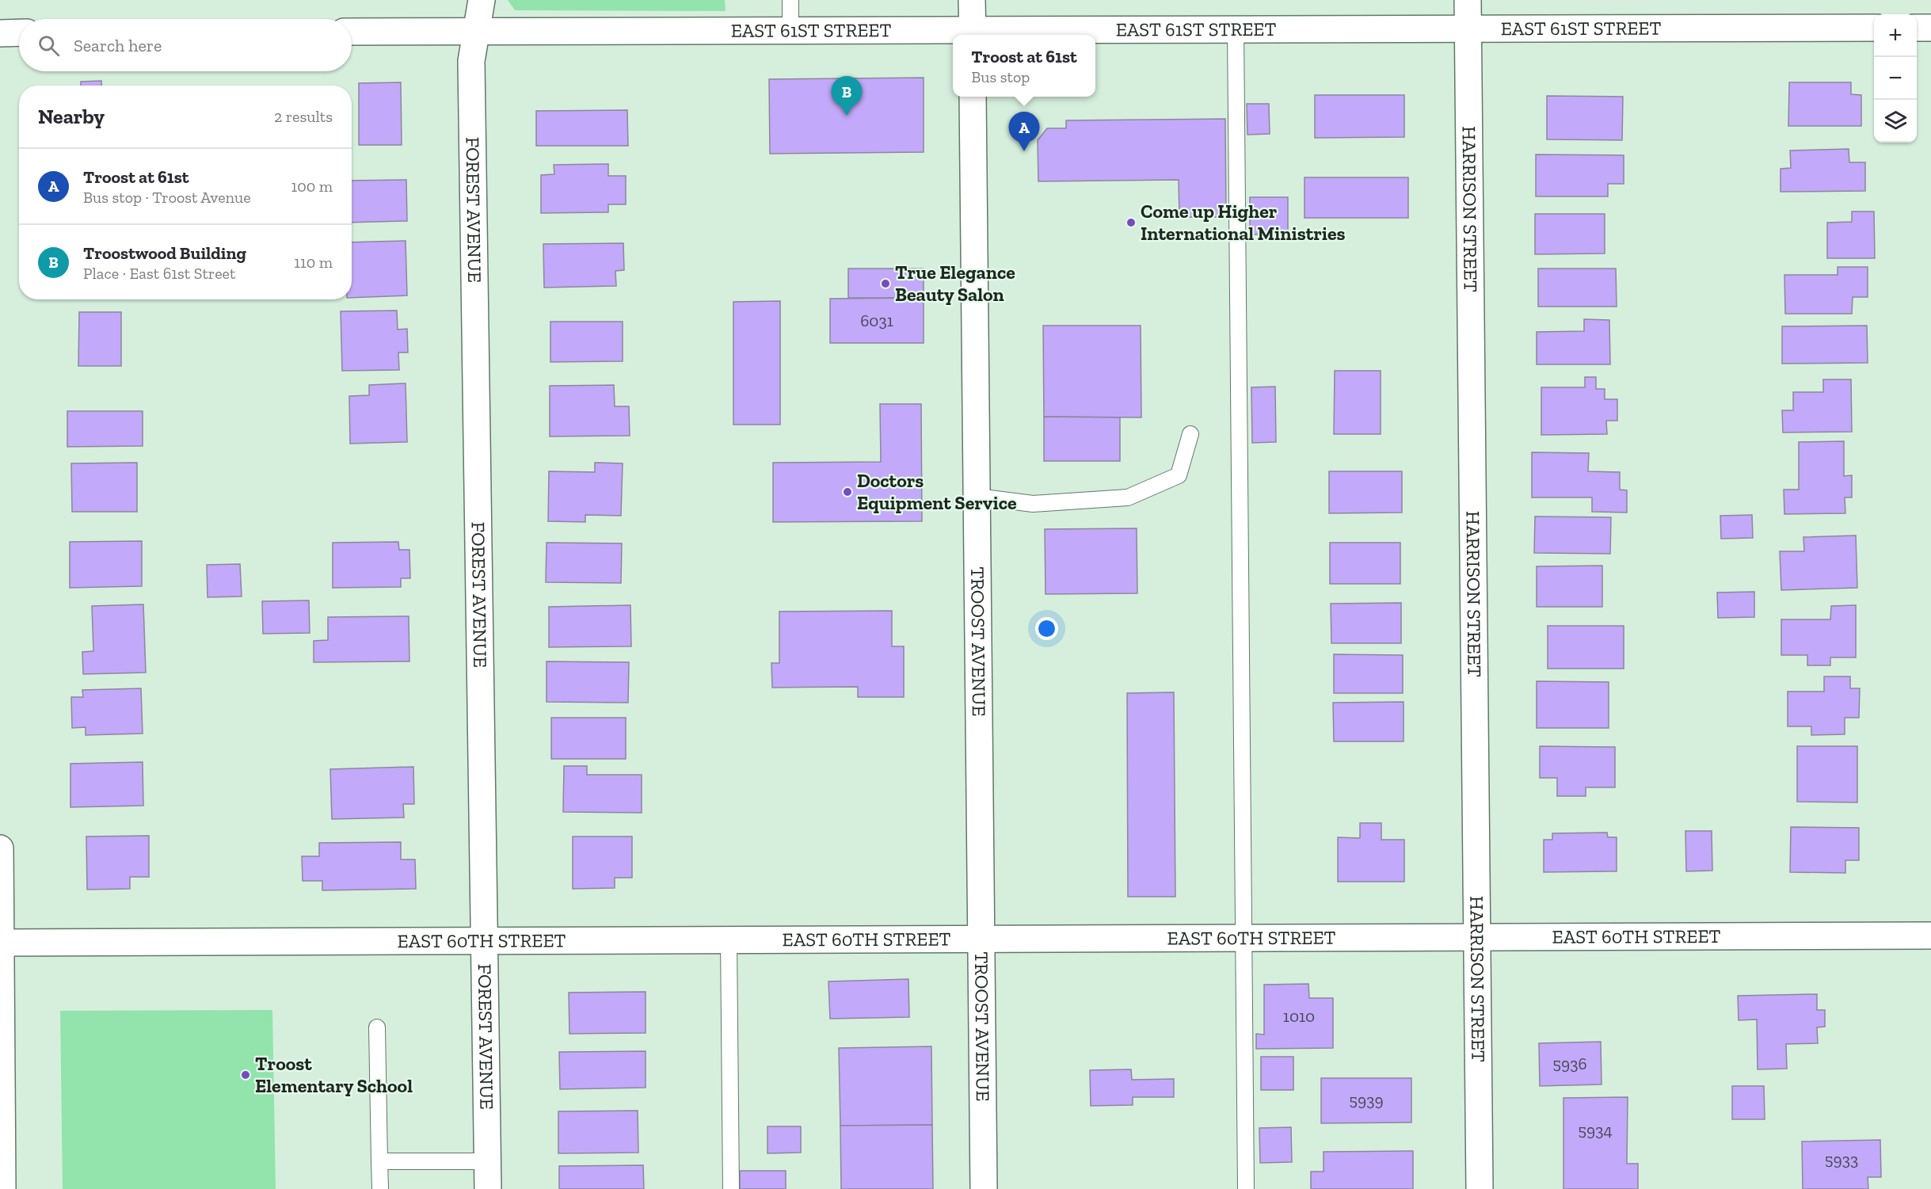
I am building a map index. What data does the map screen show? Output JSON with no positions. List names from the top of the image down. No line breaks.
{"streets":{"street":["EAST 61ST STREET","FOREST AVENUE","HARRISON STREET","TROOST AVENUE","EAST 60TH STREET"]},"crossings":[["EAST 61ST STREET","FOREST AVENUE"],["EAST 61ST STREET","HARRISON STREET"],["FOREST AVENUE","EAST 60TH STREET"],["HARRISON STREET","EAST 60TH STREET"],["TROOST AVENUE","EAST 60TH STREET"]],"places":["Come up Higher International Ministries","True Elegance Beauty Salon","Doctors Equipment Service","Troost Elementary School"],"house_numbers":["6031","1010","5936","5939","5934","5933"],"page":{"map_buttons":["+","−"],"search":"Search here","popup":["Troost at 61st","Bus stop"],"pins":["B","A"],"heading":["Nearby","2 results"],"list":[{"mark":"A","name":"Troost at 61st","note":"Bus stop · Troost Avenue","value":"100 m"},{"mark":"B","name":"Troostwood Building","note":"Place · East 61st Street","value":"110 m"}]}}
